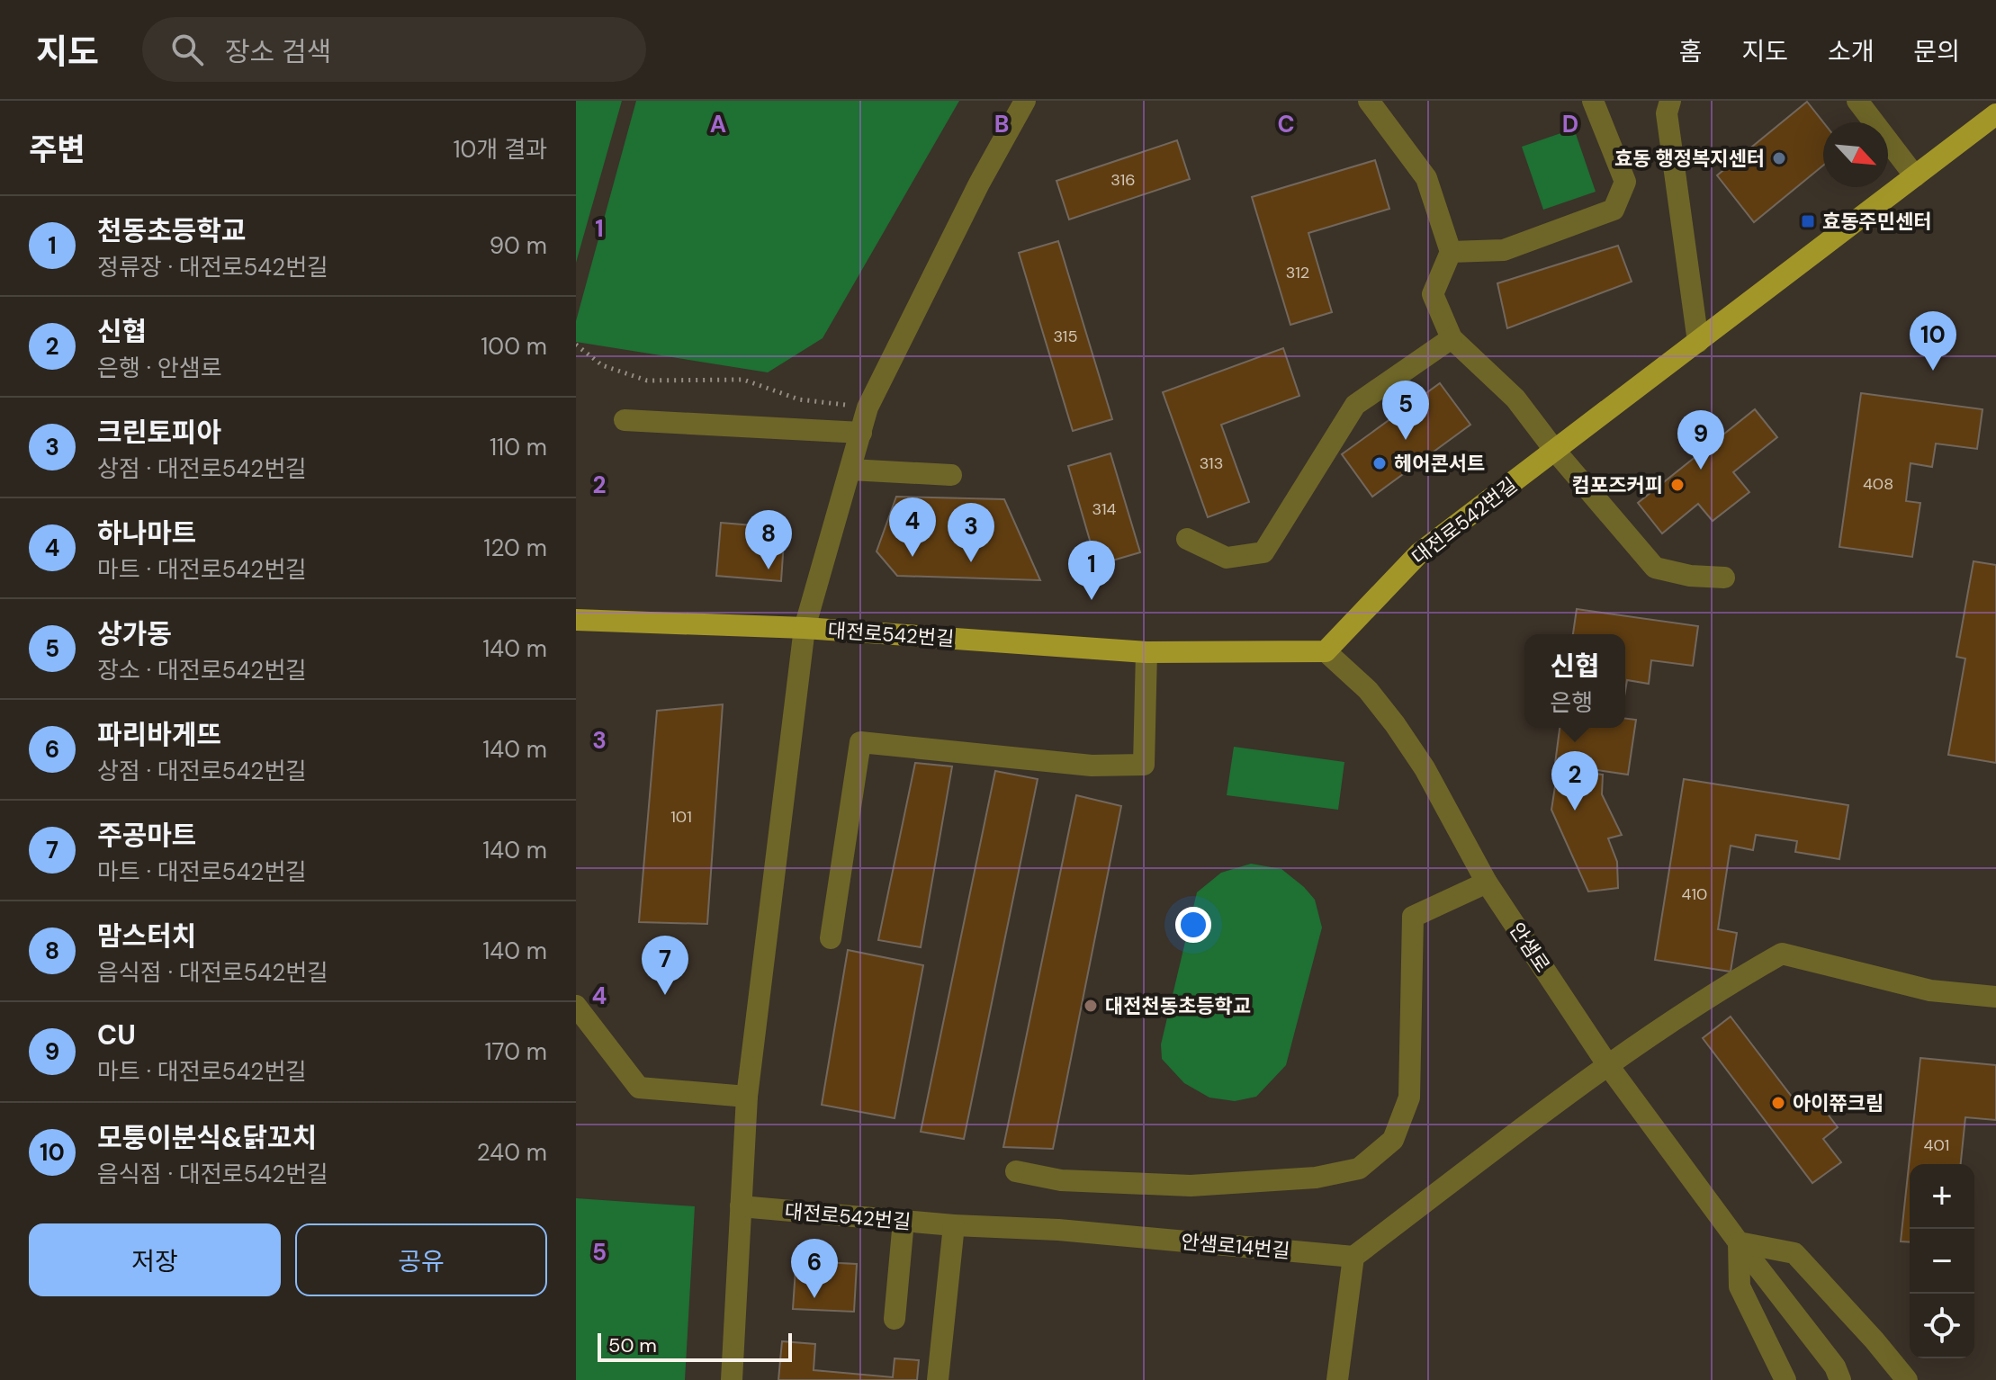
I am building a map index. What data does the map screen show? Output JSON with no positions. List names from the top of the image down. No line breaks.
{"streets":{"main road":["대전로542번길"],"street":["안샘로","안샘로14번길"]},"crossings":[["대전로542번길","안샘로"],["대전로542번길","안샘로14번길"]],"places":{"other":["효동 행정복지센터","헤어콘서트","컴포즈커피","대전천동초등학교","아이쮸크림"],"transit":["효동주민센터"]},"house_numbers":["316","312","315","313","408","314","101","410","401"],"scale_bar":"50 m","north":"bottom right","page":{"header":"지도","search":"장소 검색","nav":["홈","지도","소개","문의"],"heading":["주변","10개 결과"],"list":[{"mark":"1","name":"천동초등학교","note":"정류장 · 대전로542번길","value":"90 m"},{"mark":"2","name":"신협","note":"은행 · 안샘로","value":"100 m"},{"mark":"3","name":"크린토피아","note":"상점 · 대전로542번길","value":"110 m"},{"mark":"4","name":"하나마트","note":"마트 · 대전로542번길","value":"120 m"},{"mark":"5","name":"상가동","note":"장소 · 대전로542번길","value":"140 m"},{"mark":"6","name":"파리바게뜨","note":"상점 · 대전로542번길","value":"140 m"},{"mark":"7","name":"주공마트","note":"마트 · 대전로542번길","value":"140 m"},{"mark":"8","name":"맘스터치","note":"음식점 · 대전로542번길","value":"140 m"},{"mark":"9","name":"CU","note":"마트 · 대전로542번길","value":"170 m"},{"mark":"10","name":"모퉁이분식&닭꼬치","note":"음식점 · 대전로542번길","value":"240 m"}],"pins":["10","5","9","4","3","8","1","2","7","6"],"popup":["신협","은행"],"map_buttons":["+","−"],"buttons":["저장","공유"],"scale":"50 m"},"grid":{"columns":["A","B","C","D"],"rows":["1","2","3","4","5"]}}
